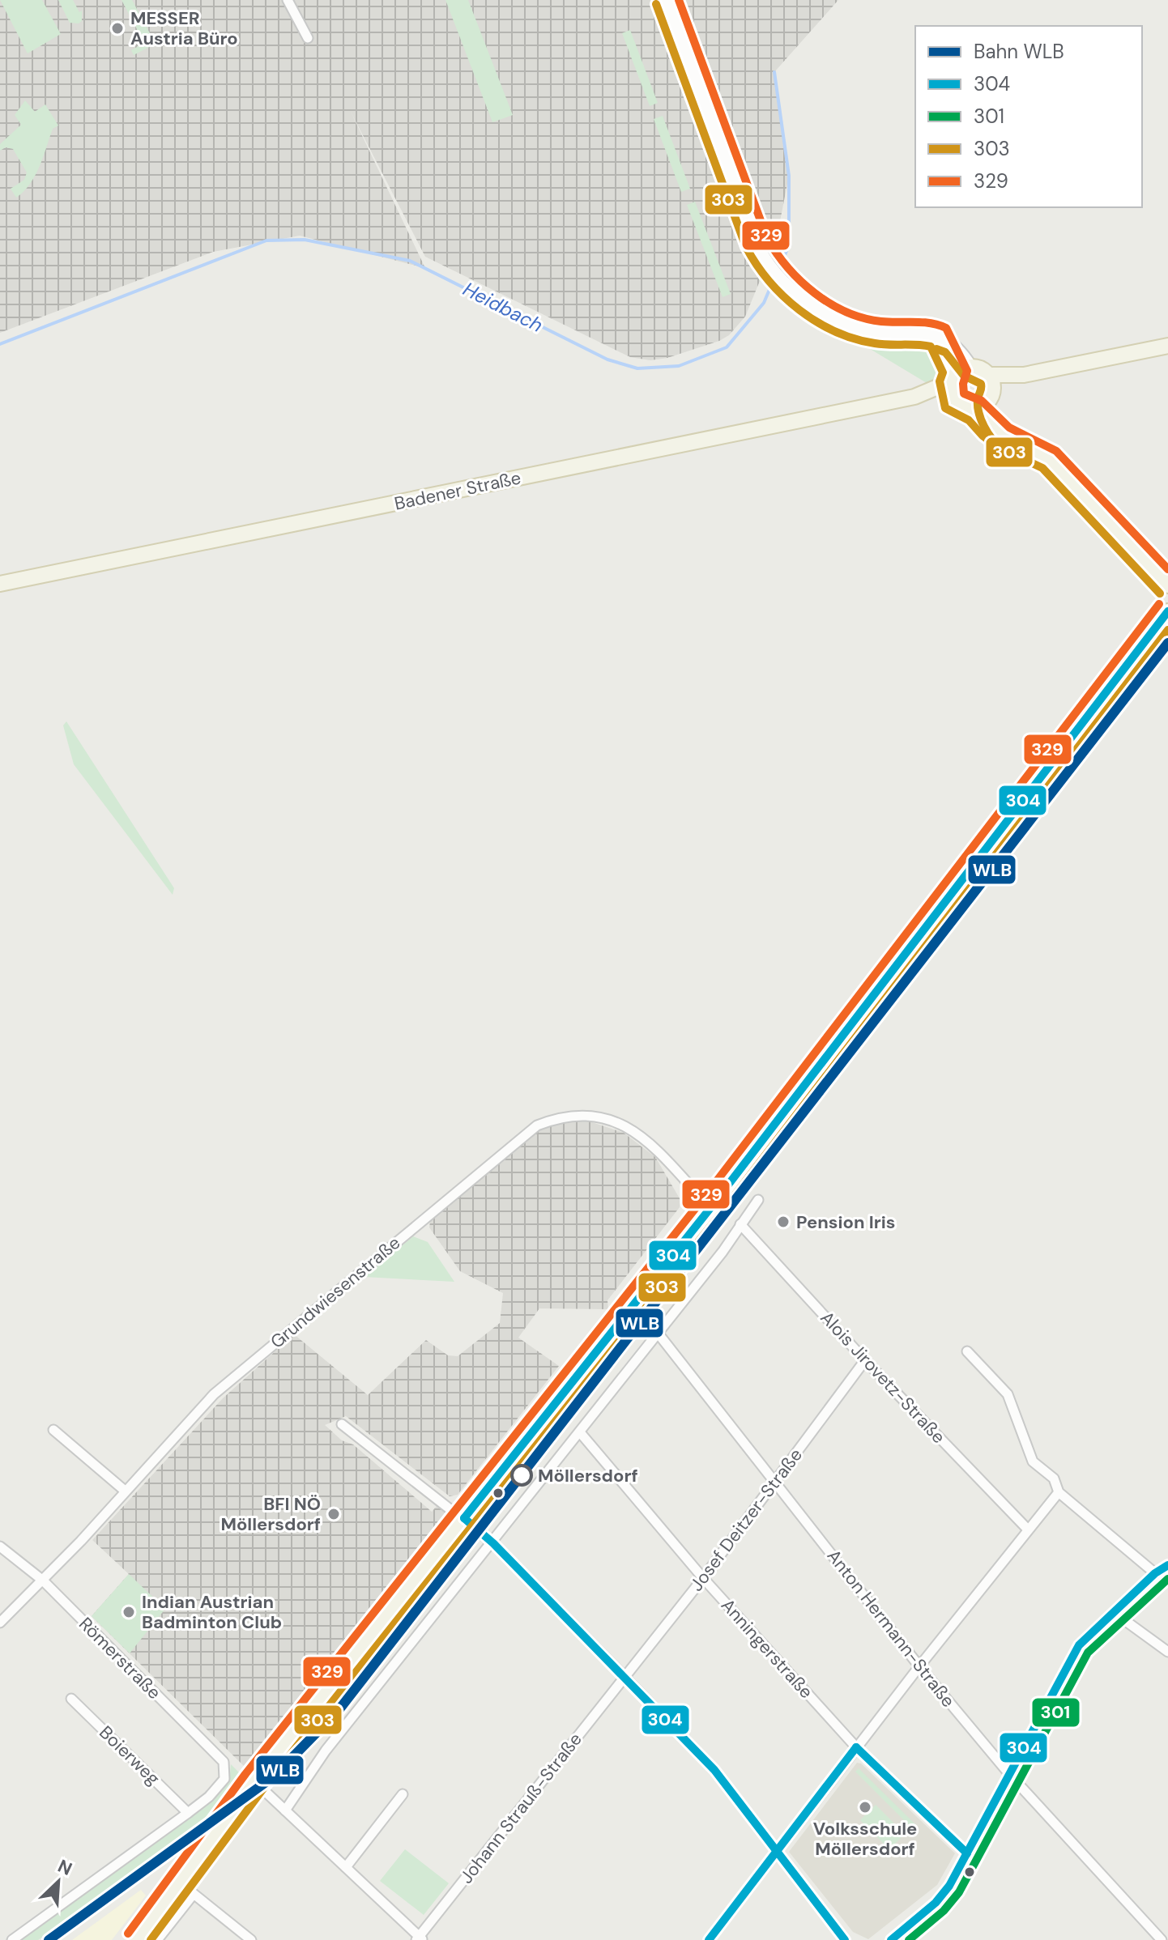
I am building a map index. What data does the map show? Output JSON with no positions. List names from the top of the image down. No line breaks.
{"streets":{"main road":["Badener Straße"],"street":["Grundwiesenstraße","Alois Jirovetz-Straße","Josef Deitzer-Straße","Anton Hermann-Straße","Anningerstraße","Römerstraße","Boierweg","Johann Strauß-Straße"]},"crossings":[["Grundwiesenstraße","Römerstraße"],["Alois Jirovetz-Straße","Josef Deitzer-Straße"],["Josef Deitzer-Straße","Anton Hermann-Straße"],["Josef Deitzer-Straße","Anningerstraße"],["Josef Deitzer-Straße","Johann Strauß-Straße"],["Römerstraße","Boierweg"]],"water":["Heidbach"],"places":["MESSER Austria Büro","Pension Iris","Möllersdorf","BFI NÖ Möllersdorf","Indian Austrian Badminton Club","Volksschule Möllersdorf"],"lines":["transit line 329","transit line 303","transit line 304","rail line WLB","transit line 301"],"legend":["Bahn WLB","304","301","303","329"],"north":"top right"}
